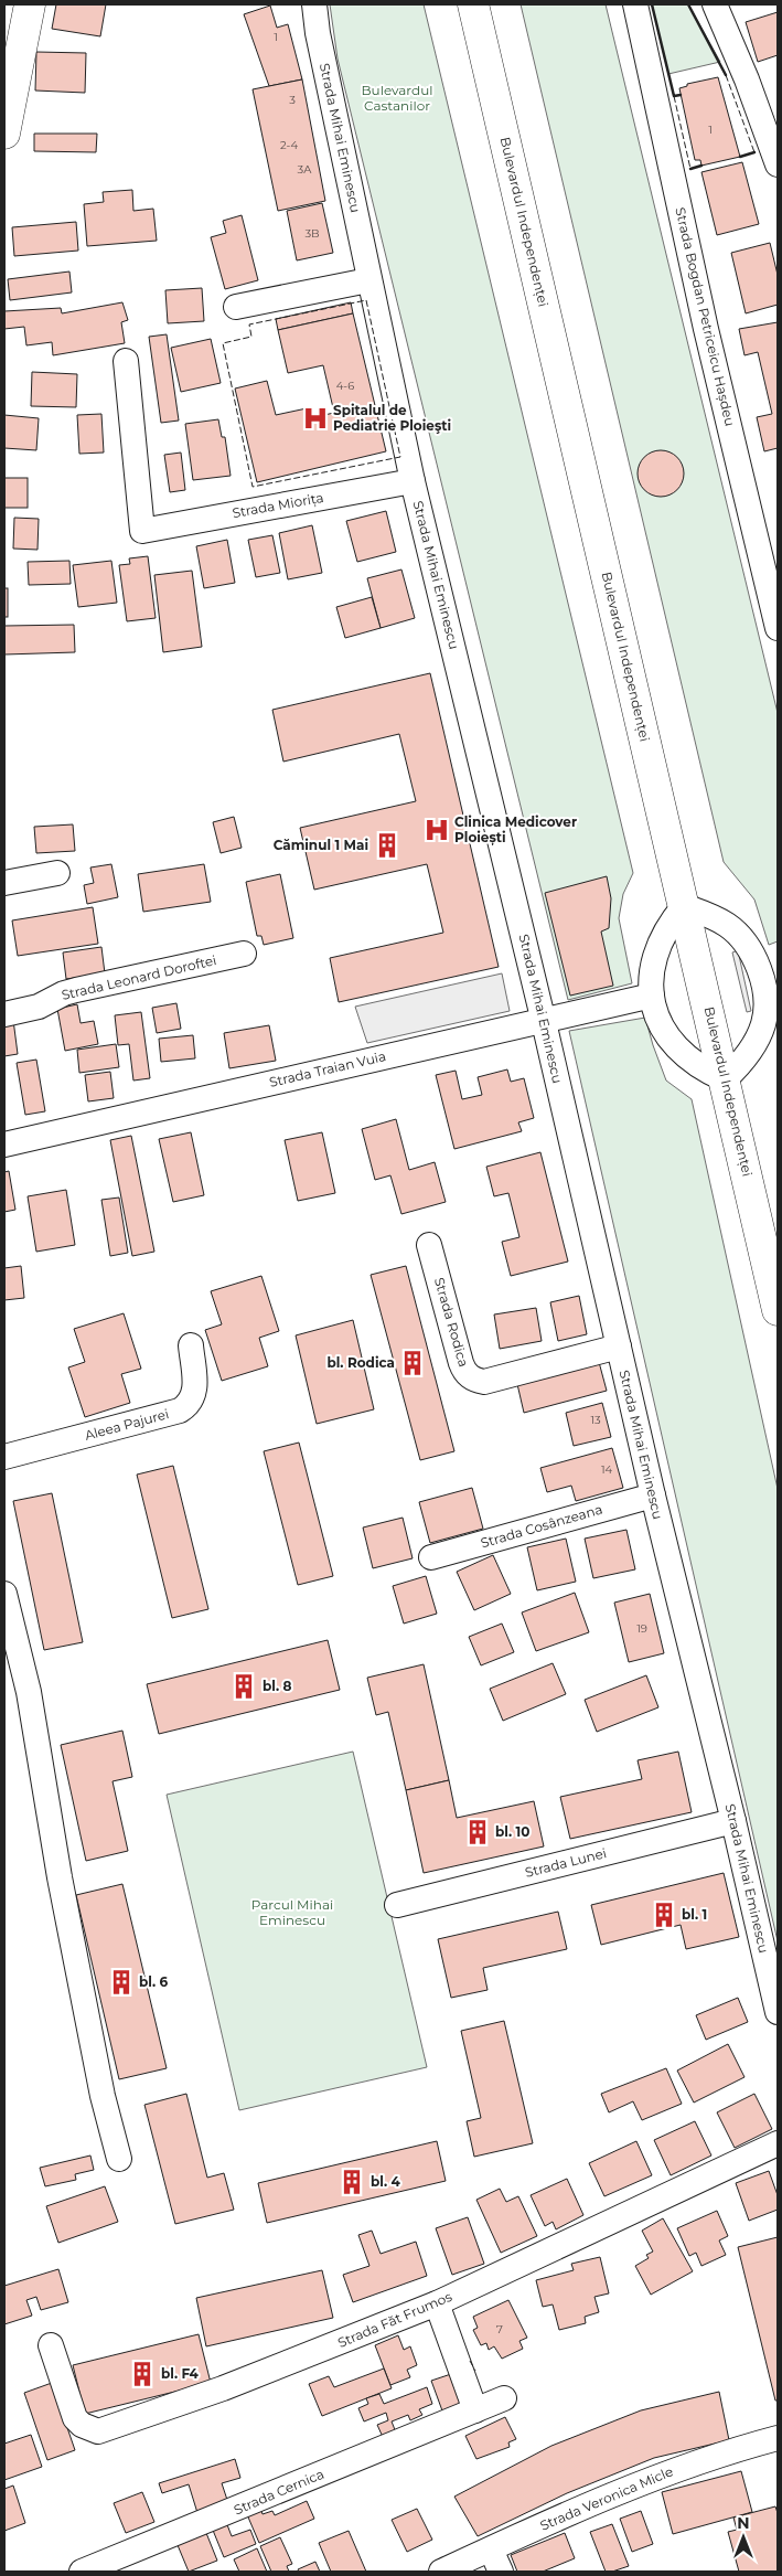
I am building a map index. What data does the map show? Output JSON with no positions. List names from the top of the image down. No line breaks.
{"streets":{"main road":["Bulevardul Independenței"],"street":["Strada Mihai Eminescu","Strada Bogdan Petriceicu Hașdeu","Strada Miorița","Strada Leonard Doroftei","Strada Traian Vuia","Strada Rodica","Aleea Pajurei","Strada Cosânzeana","Strada Lunei","Strada Făt Frumos","Strada Cernica","Strada Veronica Micle"]},"crossings":[["Strada Mihai Eminescu","Strada Miorița"],["Strada Mihai Eminescu","Strada Traian Vuia"],["Strada Mihai Eminescu","Strada Rodica"],["Strada Mihai Eminescu","Strada Cosânzeana"],["Strada Mihai Eminescu","Strada Lunei"]],"parks":["Bulevardul Castanilor","Parcul Mihai Eminescu"],"places":{"hospital":["Spitalul de Pediatrie Ploieşti","Clinica Medicover Ploiești"],"building":["Căminul 1 Mai","bl. Rodica","bl. 8","bl. 10","bl. 1","bl. 6","bl. 4","bl. F4"]},"house_numbers":["1","3","1","2-4","3A","3B","4-6","13","14","19","7"],"north":"top"}
